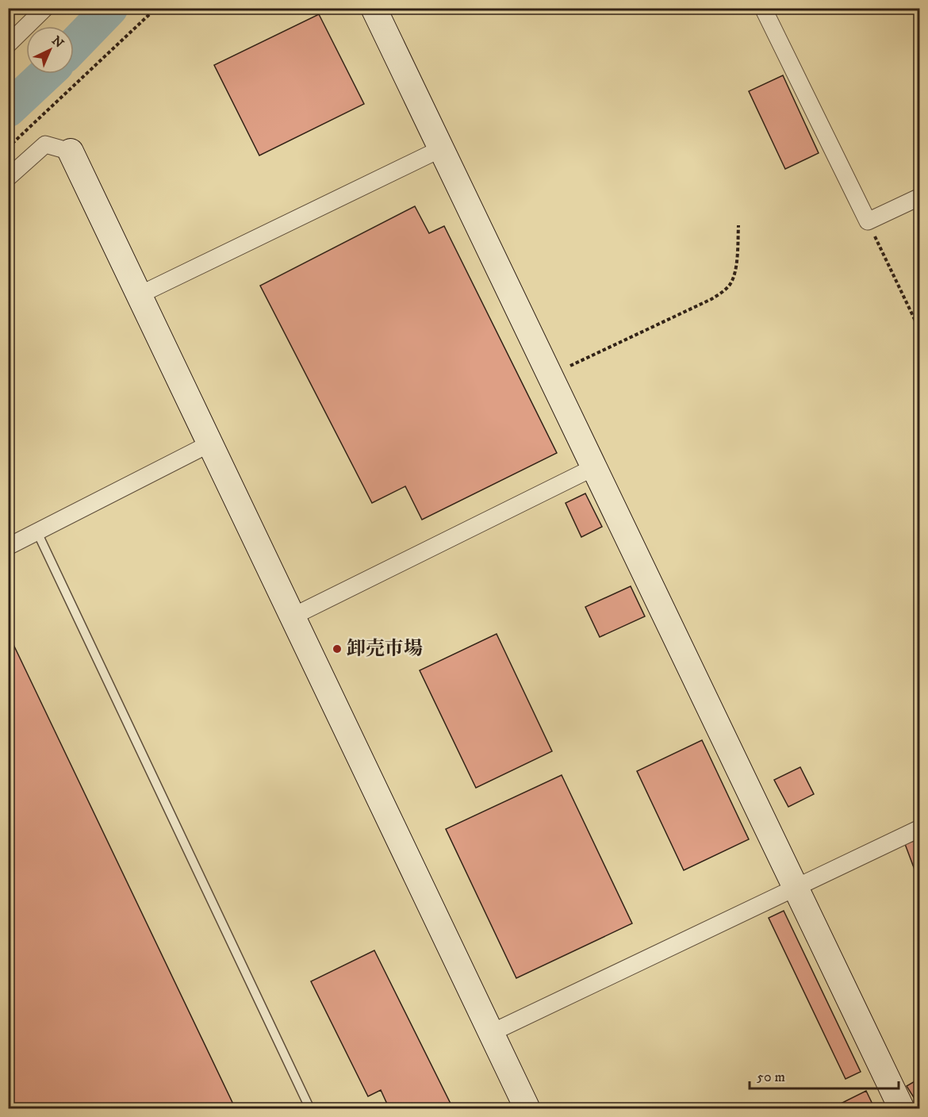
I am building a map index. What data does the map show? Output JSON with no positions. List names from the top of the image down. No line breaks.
{"places":["卸売市場"],"scale_bar":"50 m","north":"top right"}
